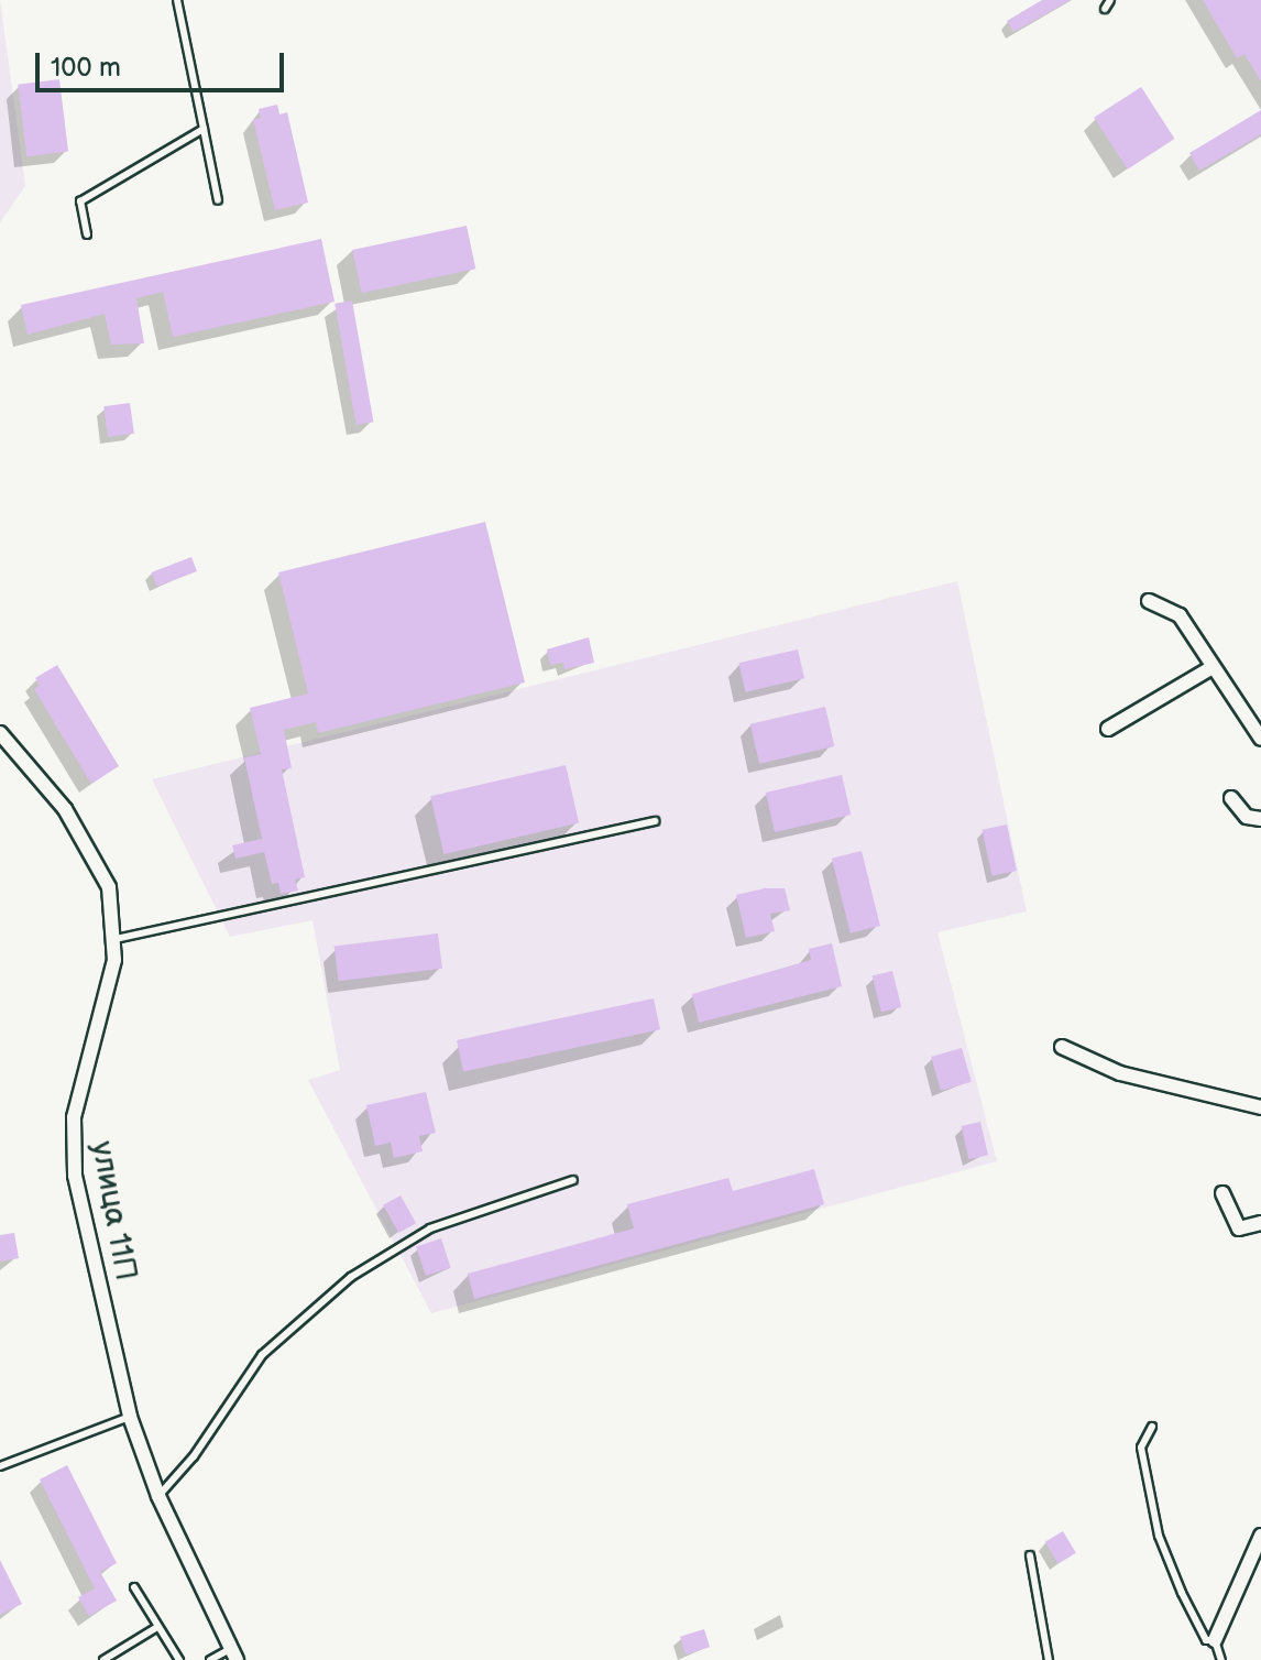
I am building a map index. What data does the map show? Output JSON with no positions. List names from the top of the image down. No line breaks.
{"streets":{"street":["улица 11П"]},"scale_bar":"100 m"}
